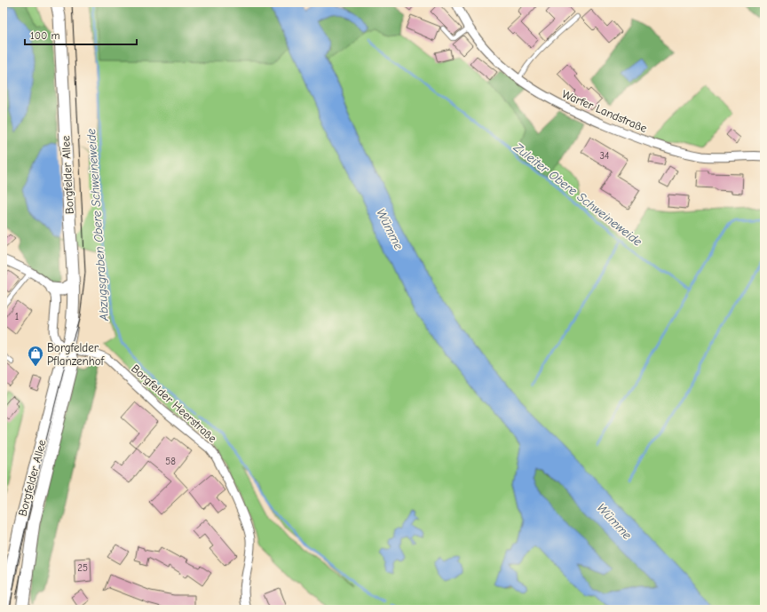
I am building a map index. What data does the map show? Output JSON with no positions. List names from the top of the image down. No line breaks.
{"streets":{"main road":["Borgfelder Allee"],"street":["Warfer Landstraße","Borgfelder Heerstraße"]},"crossings":[["Borgfelder Allee","Borgfelder Heerstraße"]],"water":["Zuleiter Obere Schweineweide","Abzugsgraben Obere Schweineweide","Wümme"],"places":{"shop":["Borgfelder Pflanzenhof"]},"house_numbers":["34","1","58","25"],"scale_bar":"100 m"}
